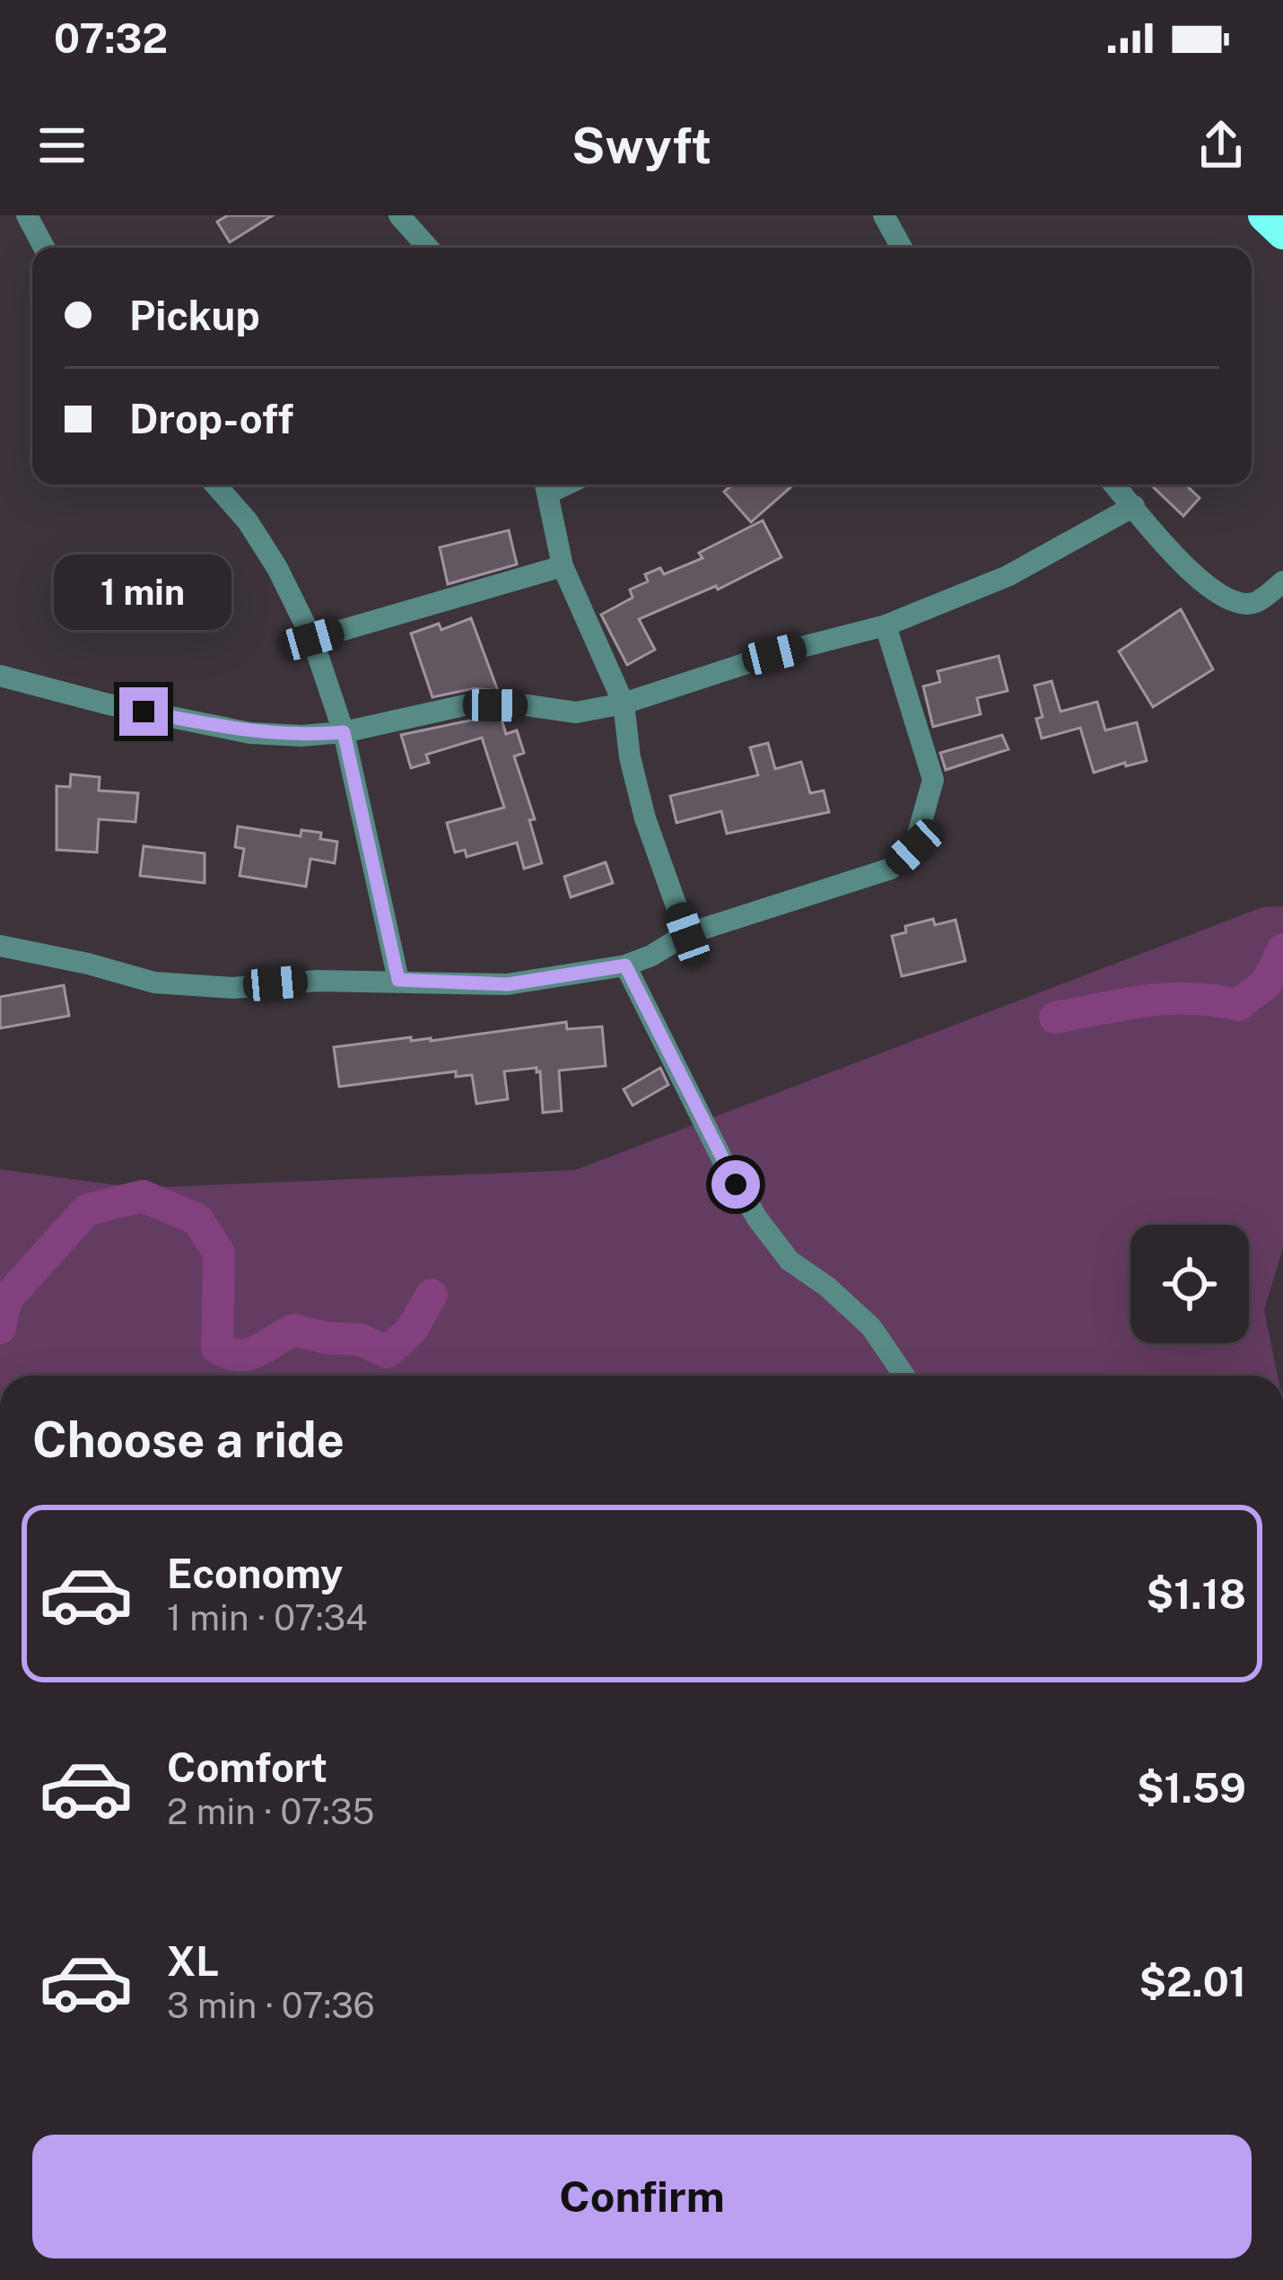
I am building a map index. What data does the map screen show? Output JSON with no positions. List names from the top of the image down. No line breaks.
{"page":{"status":"07:32","header":"Swyft","banner":["Pickup","Drop-off"],"bubble":"1 min","heading":"Choose a ride","list":[{"name":"Economy","note":"1 min · 07:34","value":"$1.18"},{"name":"Comfort","note":"2 min · 07:35","value":"$1.59"},{"name":"XL","note":"3 min · 07:36","value":"$2.01"}],"buttons":"Confirm"}}
